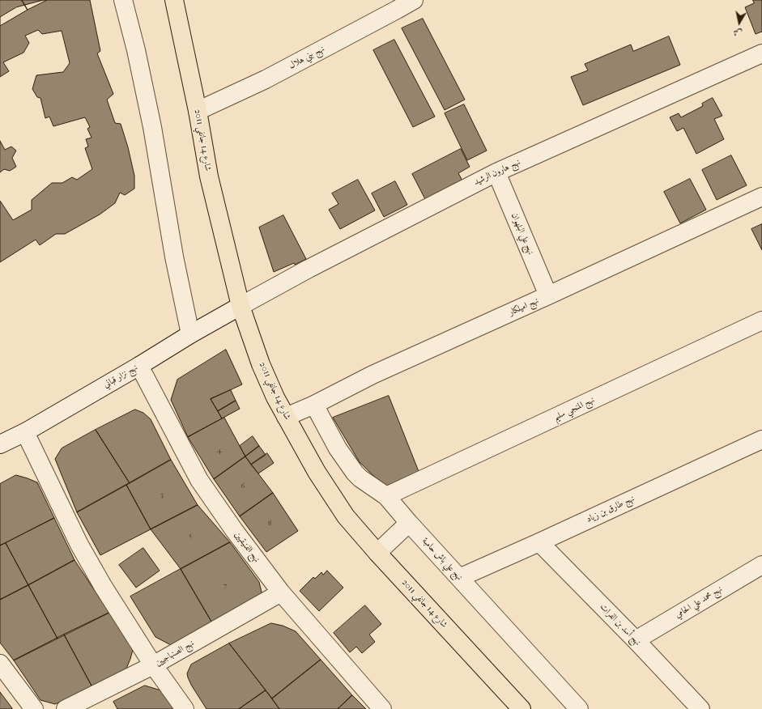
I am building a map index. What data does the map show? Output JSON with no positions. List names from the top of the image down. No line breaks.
{"streets":{"main road":["شارع 14 جانفي 2011"],"street":["نهج بني هلال","نهج هارون الرشيد","نهج علي البلهوان","نهج اميلكار","نهج نزار قباني","نهج المنجي سليم","نهج طارق بن زياد","نهج الفنيقيين","نهج علي باش حامبة","نهج محمد علي الحامي","نهج أسد بن الفرات","نهج الصنهاجيين"]},"crossings":[["نهج بني هلال","شارع 14 جانفي 2011"],["شارع 14 جانفي 2011","نهج هارون الرشيد"],["شارع 14 جانفي 2011","نهج اميلكار"],["شارع 14 جانفي 2011","نهج نزار قباني"],["نهج هارون الرشيد","نهج علي البلهوان"],["نهج هارون الرشيد","نهج نزار قباني"],["نهج علي البلهوان","نهج اميلكار"],["نهج اميلكار","نهج علي باش حامبة"],["نهج نزار قباني","نهج الفنيقيين"],["نهج المنجي سليم","نهج علي باش حامبة"],["نهج طارق بن زياد","نهج علي باش حامبة"],["نهج طارق بن زياد","نهج أسد بن الفرات"],["نهج الفنيقيين","نهج الصنهاجيين"],["نهج محمد علي الحامي","نهج أسد بن الفرات"]],"house_numbers":["4","6","3","8","5","7"],"north":"bottom"}
